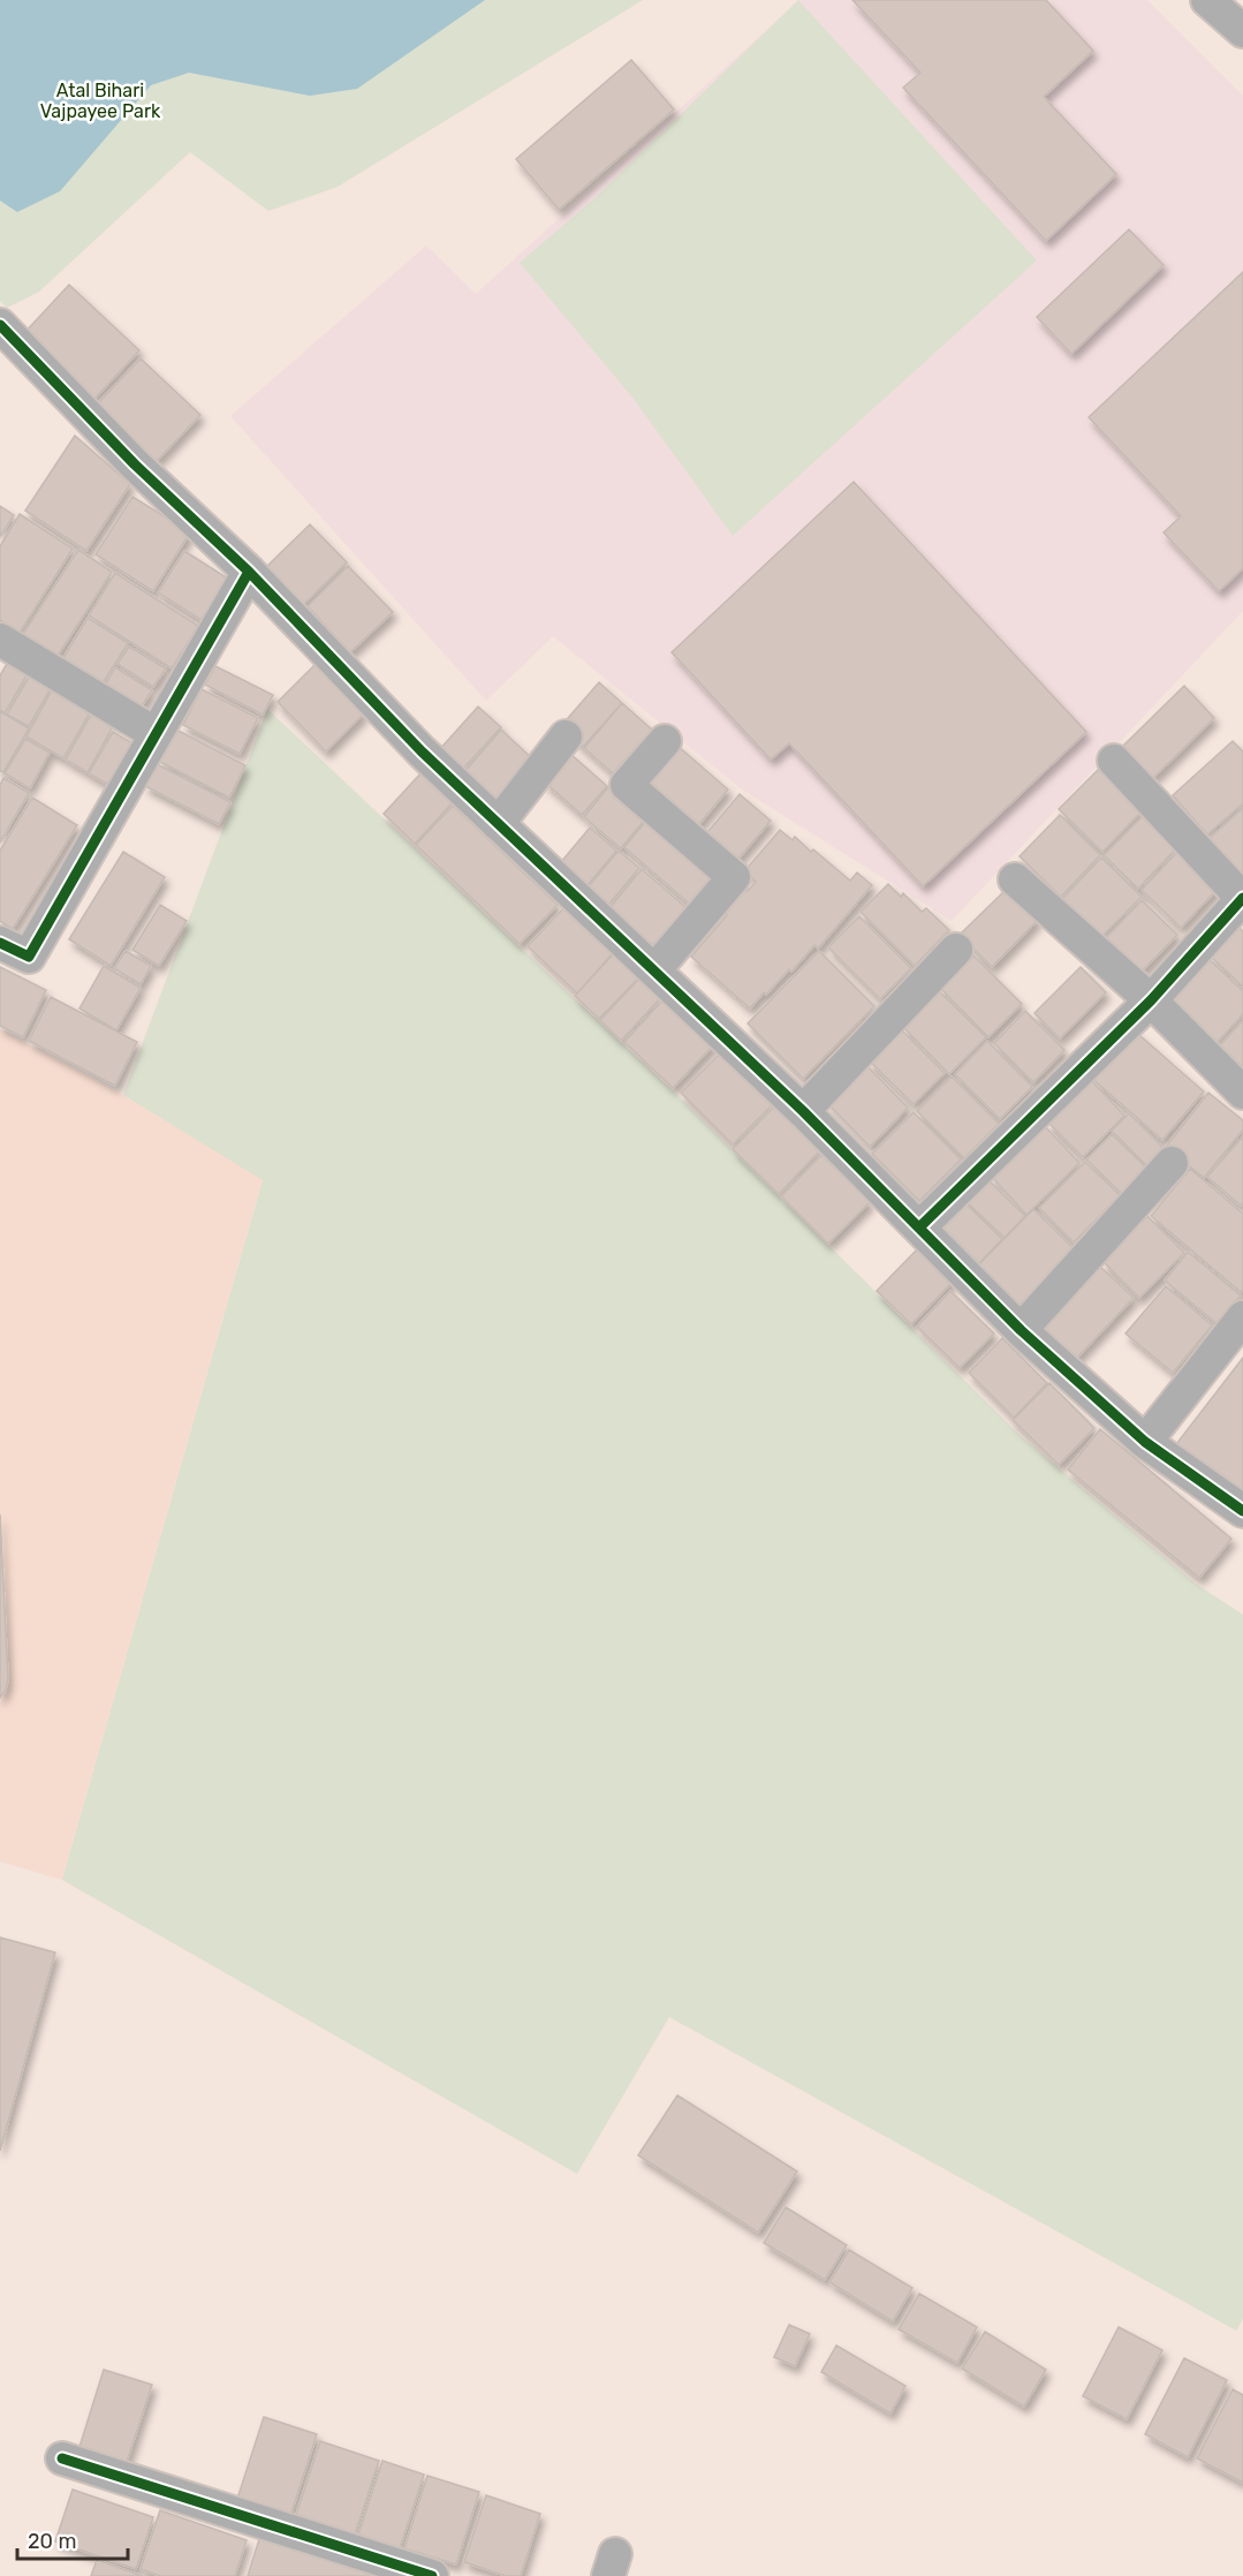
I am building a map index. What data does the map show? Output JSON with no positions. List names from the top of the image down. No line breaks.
{"parks":["Atal Bihari Vajpayee Park"],"scale_bar":"20 m"}
